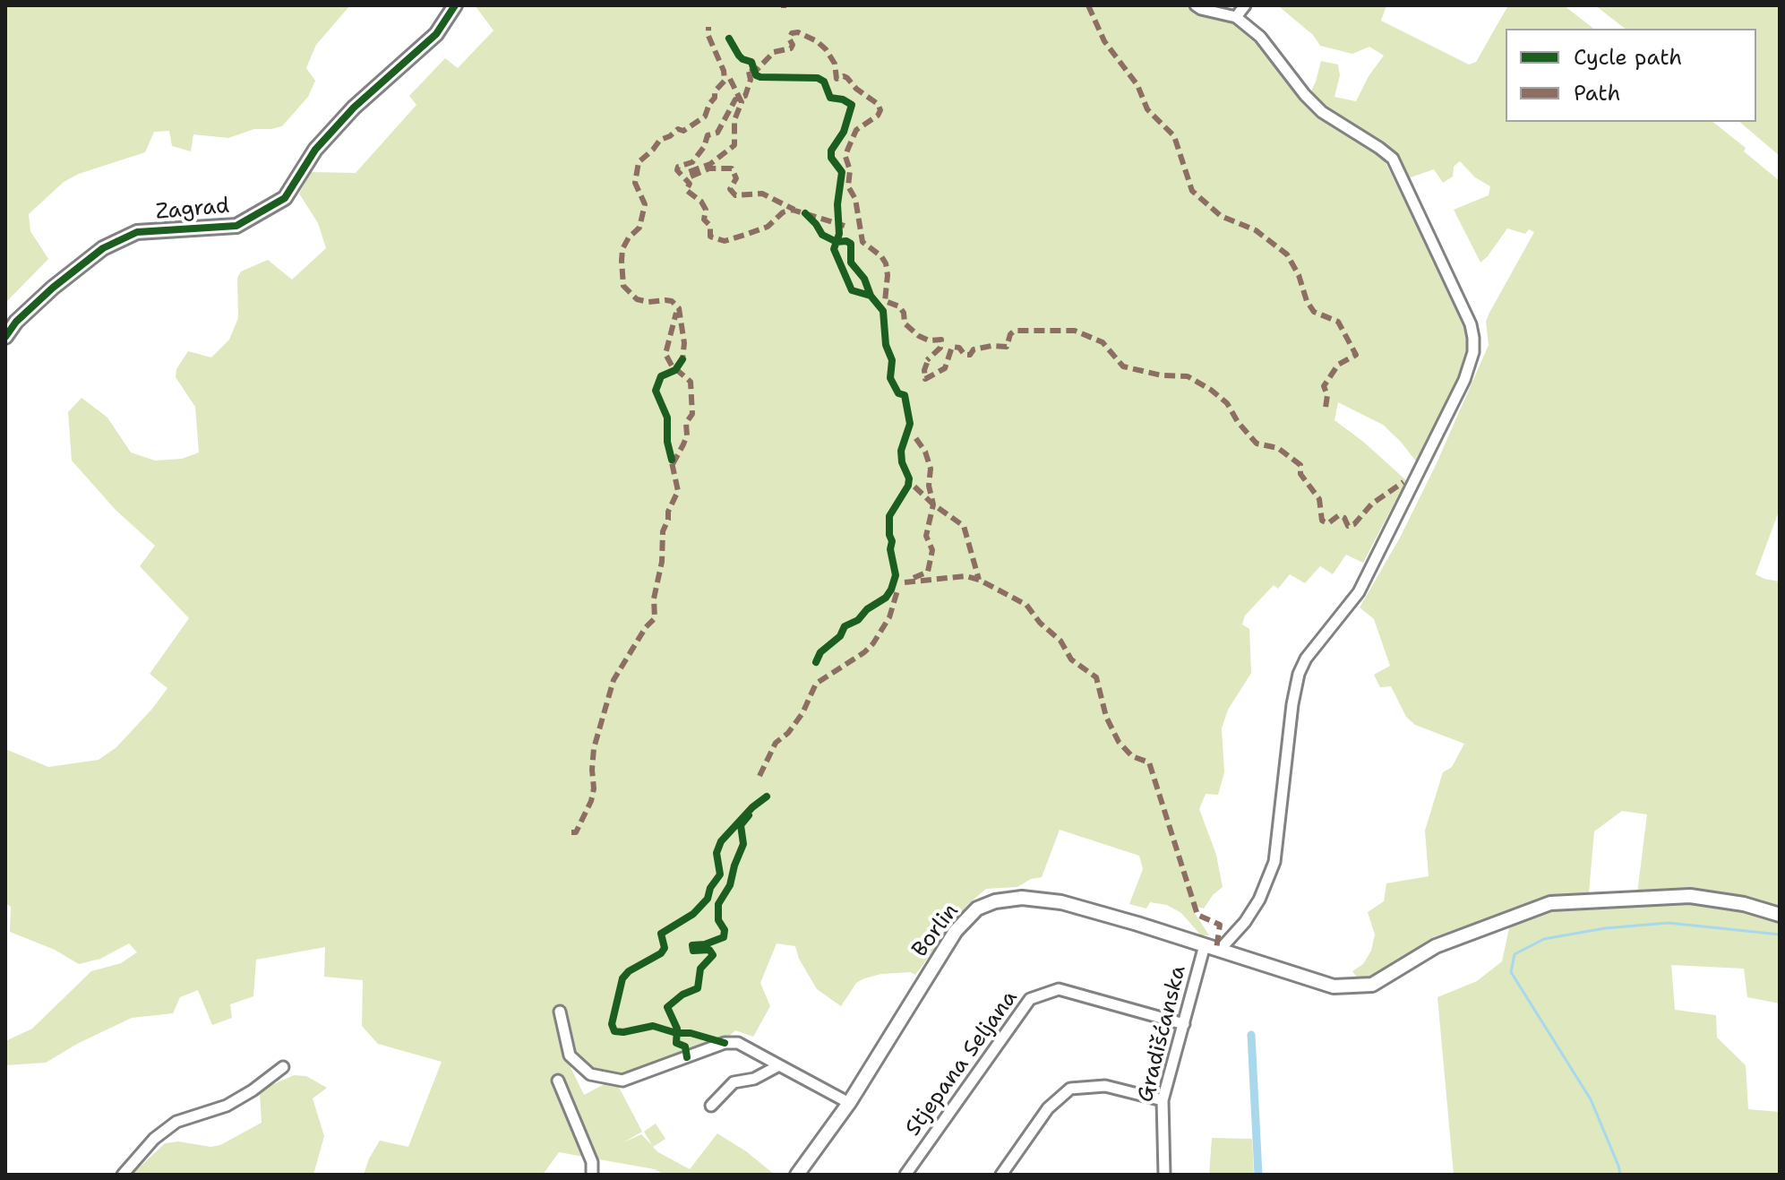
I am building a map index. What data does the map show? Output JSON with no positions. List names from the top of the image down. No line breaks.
{"streets":{"main road":["Zagrad","Borlin"],"street":["Gradišćanska","Stjepana Seljana"]},"crossings":[["Borlin","Gradišćanska"],["Gradišćanska","Stjepana Seljana"]],"legend":["Cycle path","Path"]}
